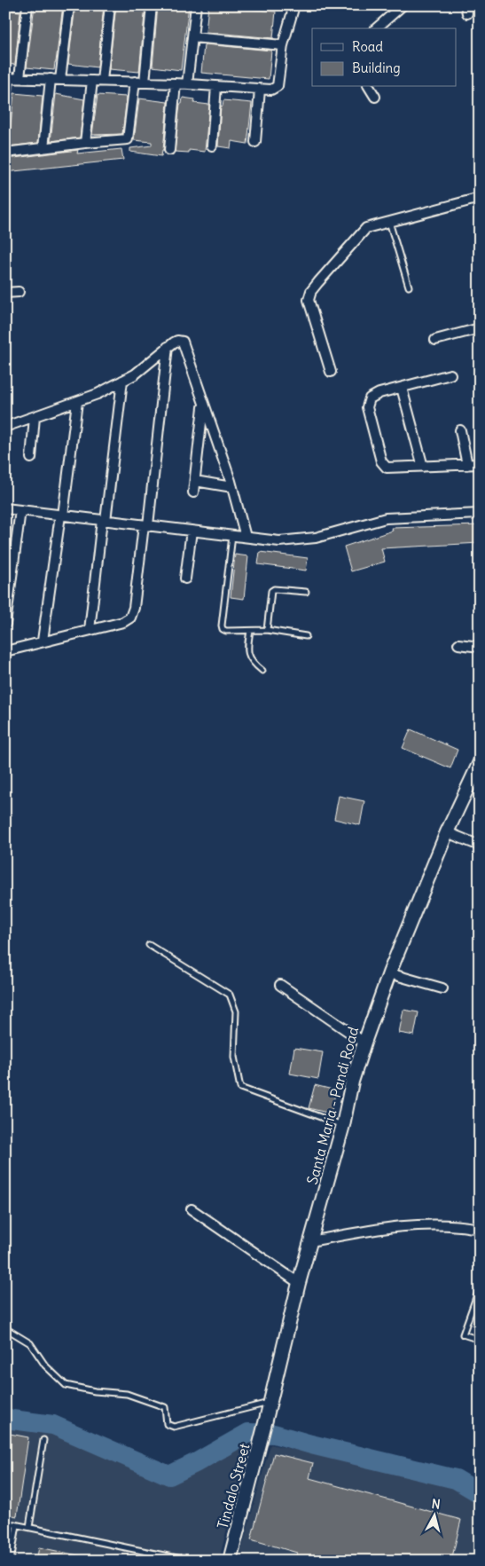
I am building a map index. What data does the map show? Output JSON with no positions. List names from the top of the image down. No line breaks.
{"streets":{"main road":["Santa Maria - Pandi Road","Tindalo Street"]},"crossings":[["Santa Maria - Pandi Road","Tindalo Street"]],"legend":["Road","Building"],"north":"top"}
